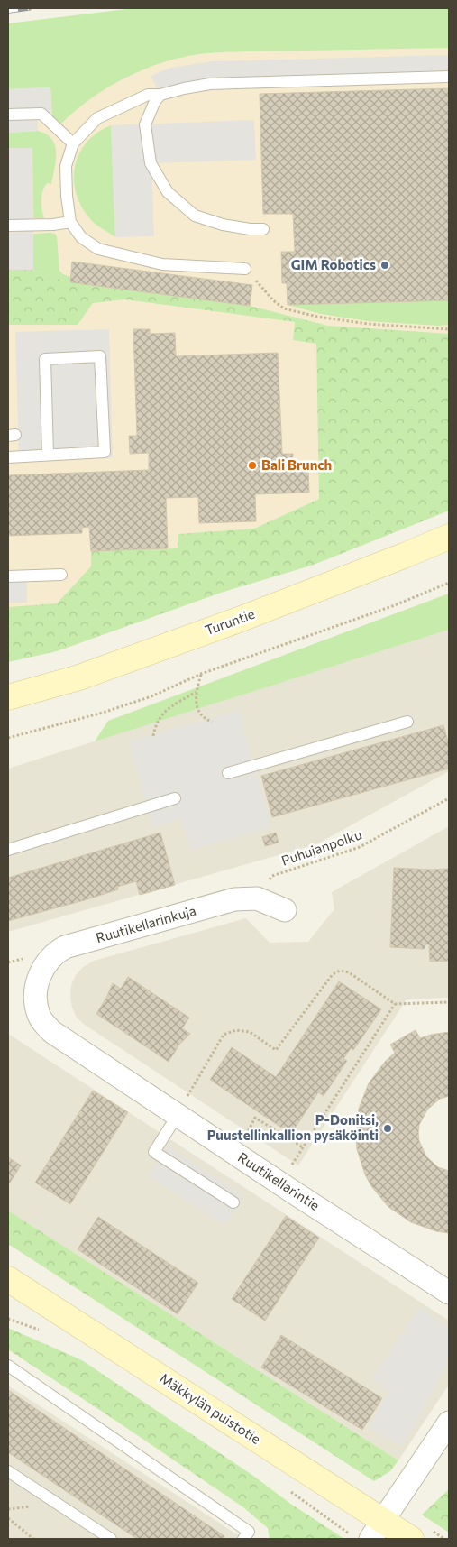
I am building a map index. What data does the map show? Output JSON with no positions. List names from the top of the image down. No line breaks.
{"streets":{"main road":["Turuntie","Mäkkylän puistotie"],"street":["Ruutikellarinkuja","Ruutikellarintie"],"path":["Puhujanpolku"]},"crossings":[["Puhujanpolku","Ruutikellarinkuja"],["Ruutikellarinkuja","Ruutikellarintie"]],"places":["GIM Robotics","Bali Brunch","P-Donitsi, Puustellinkallion pysäköinti"]}
